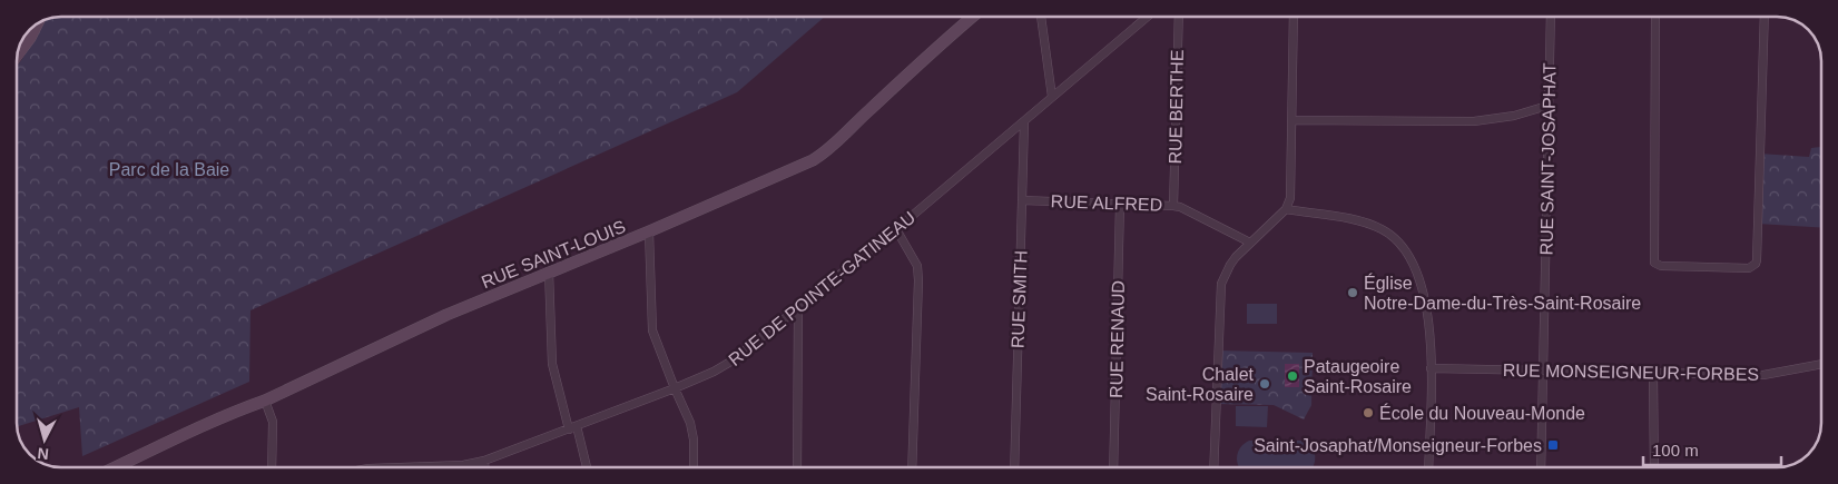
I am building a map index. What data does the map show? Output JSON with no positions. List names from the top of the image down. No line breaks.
{"streets":{"street":["RUE BERTHE","RUE SAINT-JOSAPHAT","RUE ALFRED","RUE SAINT-LOUIS","RUE DE POINTE-GATINEAU","RUE SMITH","RUE RENAUD","RUE MONSEIGNEUR-FORBES"]},"crossings":[["RUE BERTHE","RUE ALFRED"],["RUE SAINT-JOSAPHAT","RUE MONSEIGNEUR-FORBES"],["RUE ALFRED","RUE SMITH"],["RUE ALFRED","RUE RENAUD"],["RUE DE POINTE-GATINEAU","RUE SMITH"]],"parks":["Parc de la Baie"],"places":{"other":["Église Notre-Dame-du-Très-Saint-Rosaire","Pataugeoire Saint-Rosaire","Chalet Saint-Rosaire","École du Nouveau-Monde"],"transit":["Saint-Josaphat/Monseigneur-Forbes"]},"scale_bar":"100 m","north":"bottom"}
